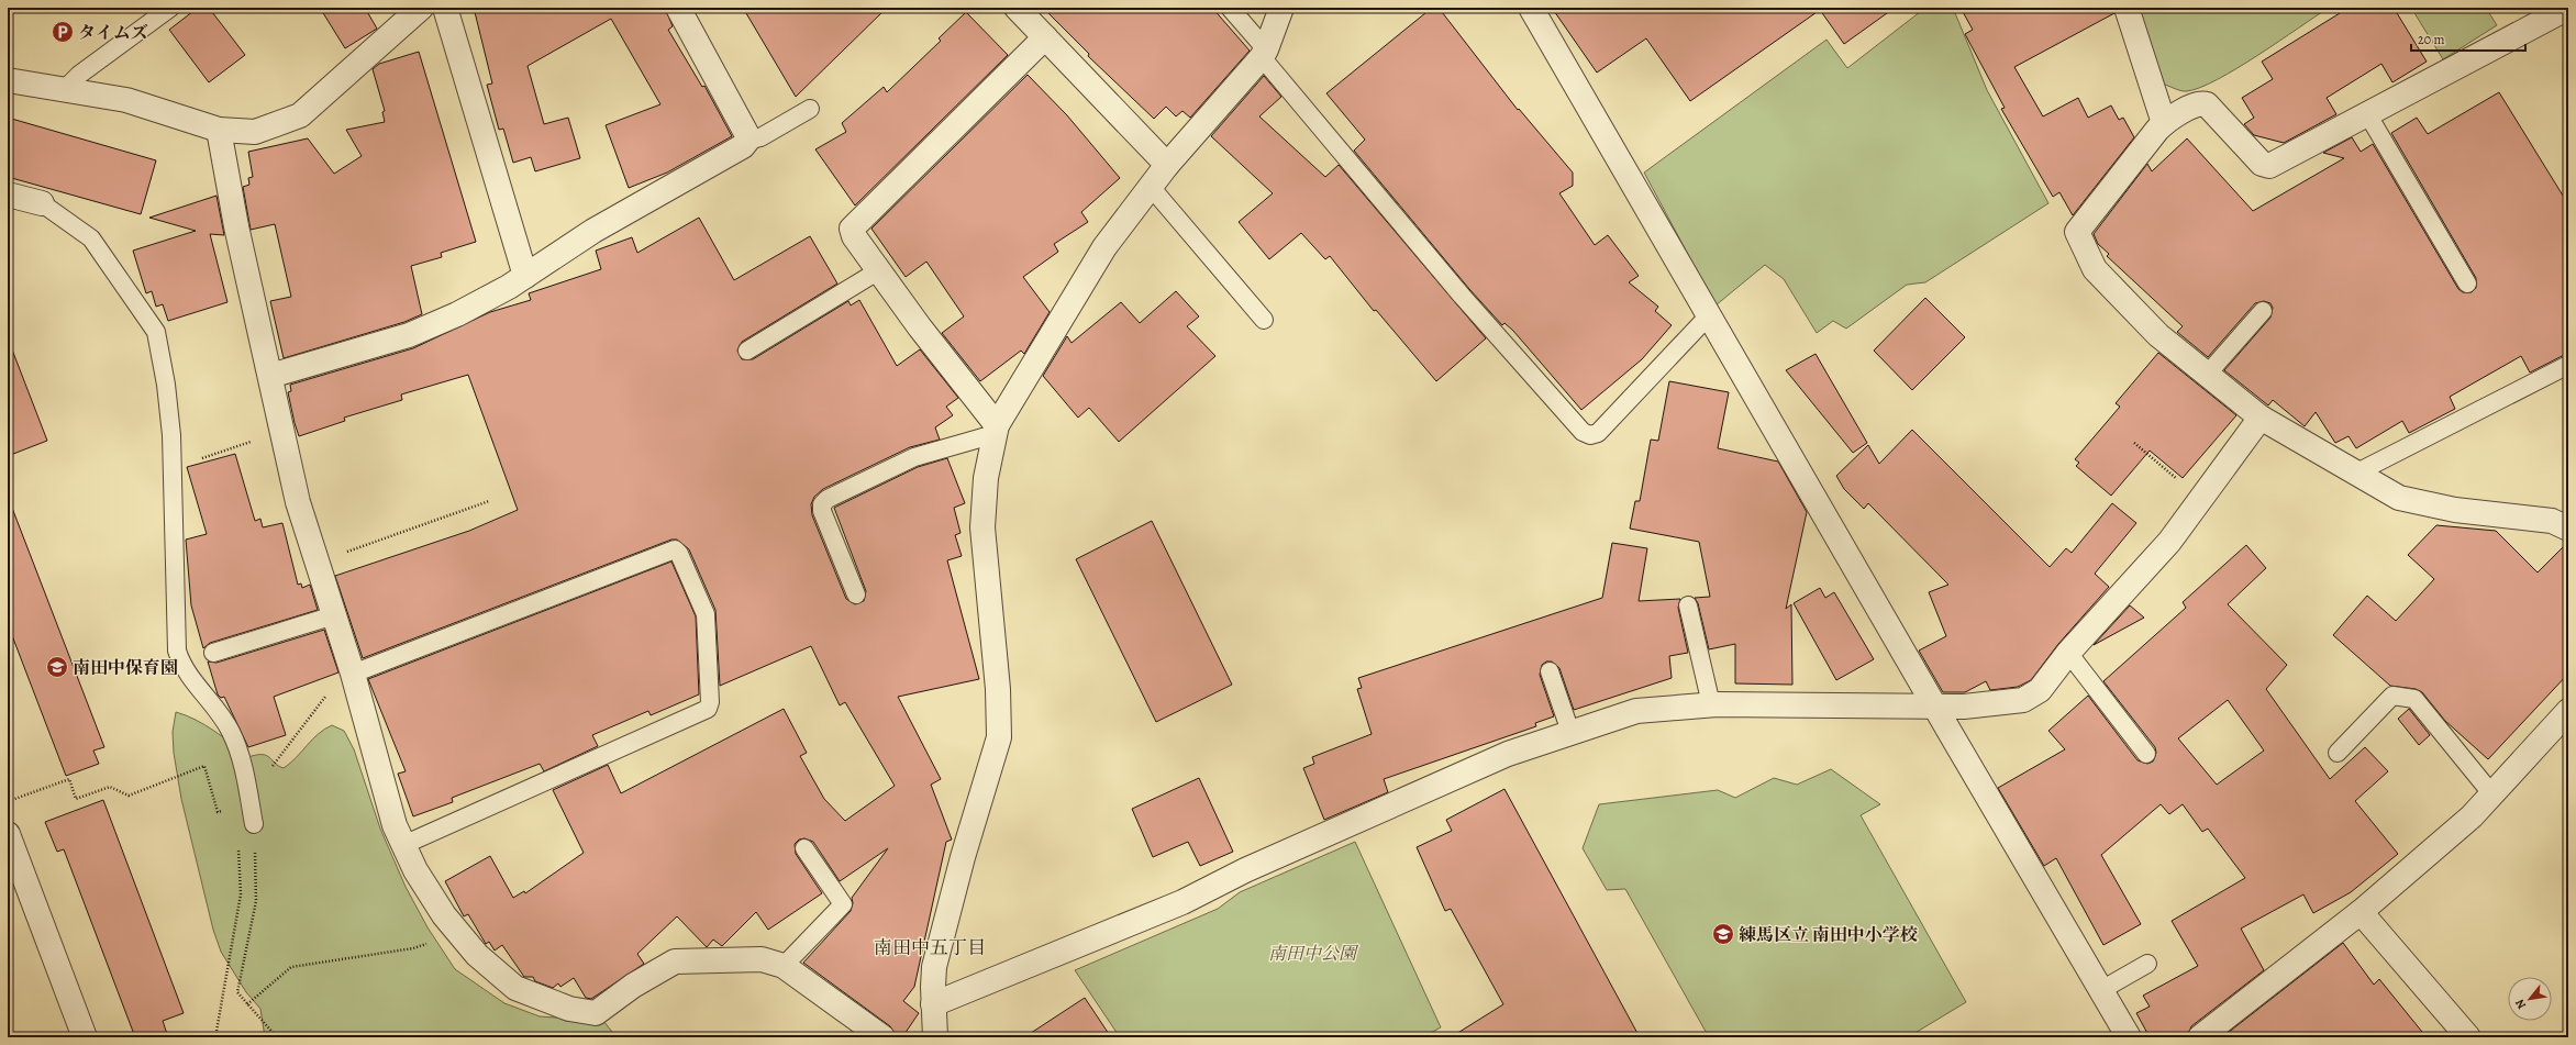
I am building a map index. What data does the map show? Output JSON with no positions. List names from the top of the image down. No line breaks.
{"districts":["南田中五丁目"],"parks":["南田中公園"],"places":{"parking":["タイムズ"],"school or university":["南田中保育園","練馬区立 南田中小学校"]},"scale_bar":"20 m","north":"bottom left"}
